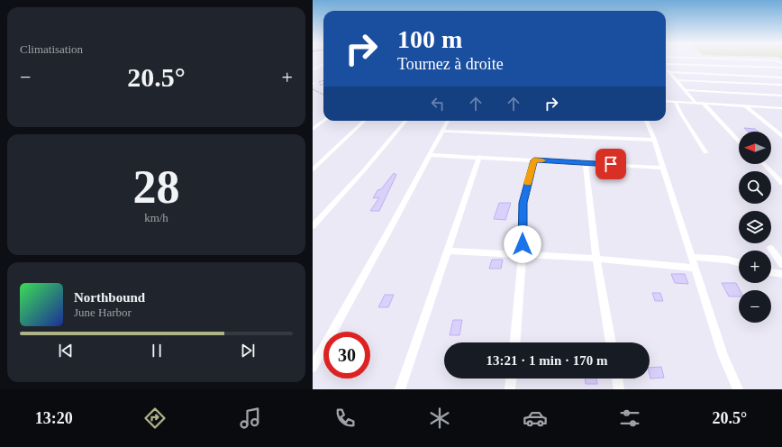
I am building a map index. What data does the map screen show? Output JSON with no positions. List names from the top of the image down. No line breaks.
{"north":"left","page":{"tile":["Climatisation",["28","km/h"]],"turn":["100 m","Tournez à droite"],"heat":["−","20.5°","+"],"map_buttons":["+","−"],"song":["Northbound","June Harbor"],"limit":"30","trip":"13:21 · 1 min · 170 m","tabs":["13:20","20.5°"]}}
